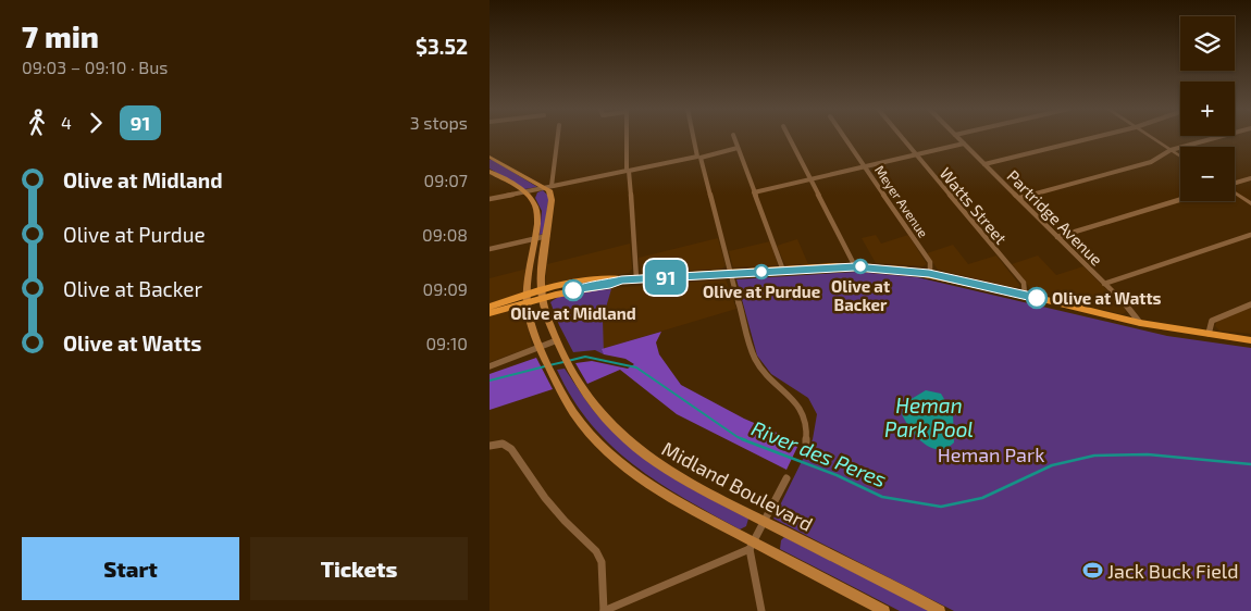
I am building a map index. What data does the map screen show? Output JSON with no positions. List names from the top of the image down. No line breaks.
{"streets":{"main road":["Midland Boulevard"],"street":["Meyer Avenue","Watts Street","Partridge Avenue"]},"water":["Heman Park Pool","River des Peres"],"parks":["Heman Park"],"places":{"other":["Olive at Backer","Olive at Purdue","Olive at Midland","Olive at Watts"],"sports":["Jack Buck Field"]},"lines":["bus line 91"],"page":{"heading":["7 min","09:03 – 09:10 · Bus","$3.52"],"on_map":"91","map_buttons":["+","−"],"legs":["4","91","3 stops"],"list":[{"name":"Olive at Midland","value":"09:07"},{"name":"Olive at Purdue","value":"09:08"},{"name":"Olive at Backer","value":"09:09"},{"name":"Olive at Watts","value":"09:10"}],"buttons":["Start","Tickets"]}}
